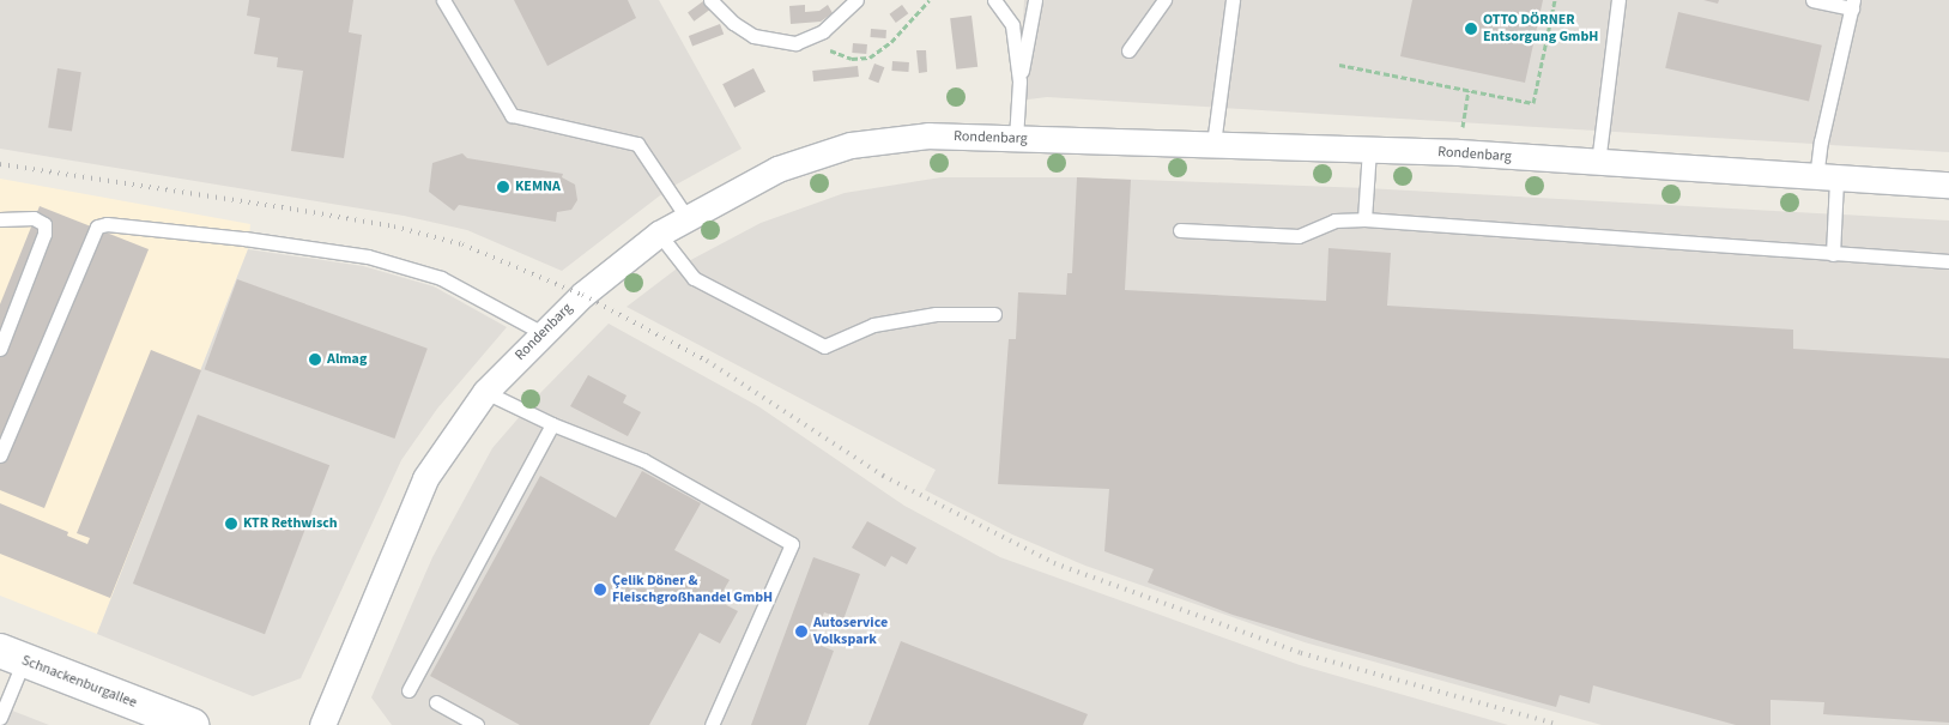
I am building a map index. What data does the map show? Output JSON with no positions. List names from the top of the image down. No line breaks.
{"streets":{"main road":["Schnackenburgallee"],"street":["Rondenbarg"]},"places":["OTTO DÖRNER Entsorgung GmbH","KEMNA","Almag","KTR Rethwisch","Çelik Döner & Fleischgroßhandel GmbH","Autoservice Volkspark"]}
